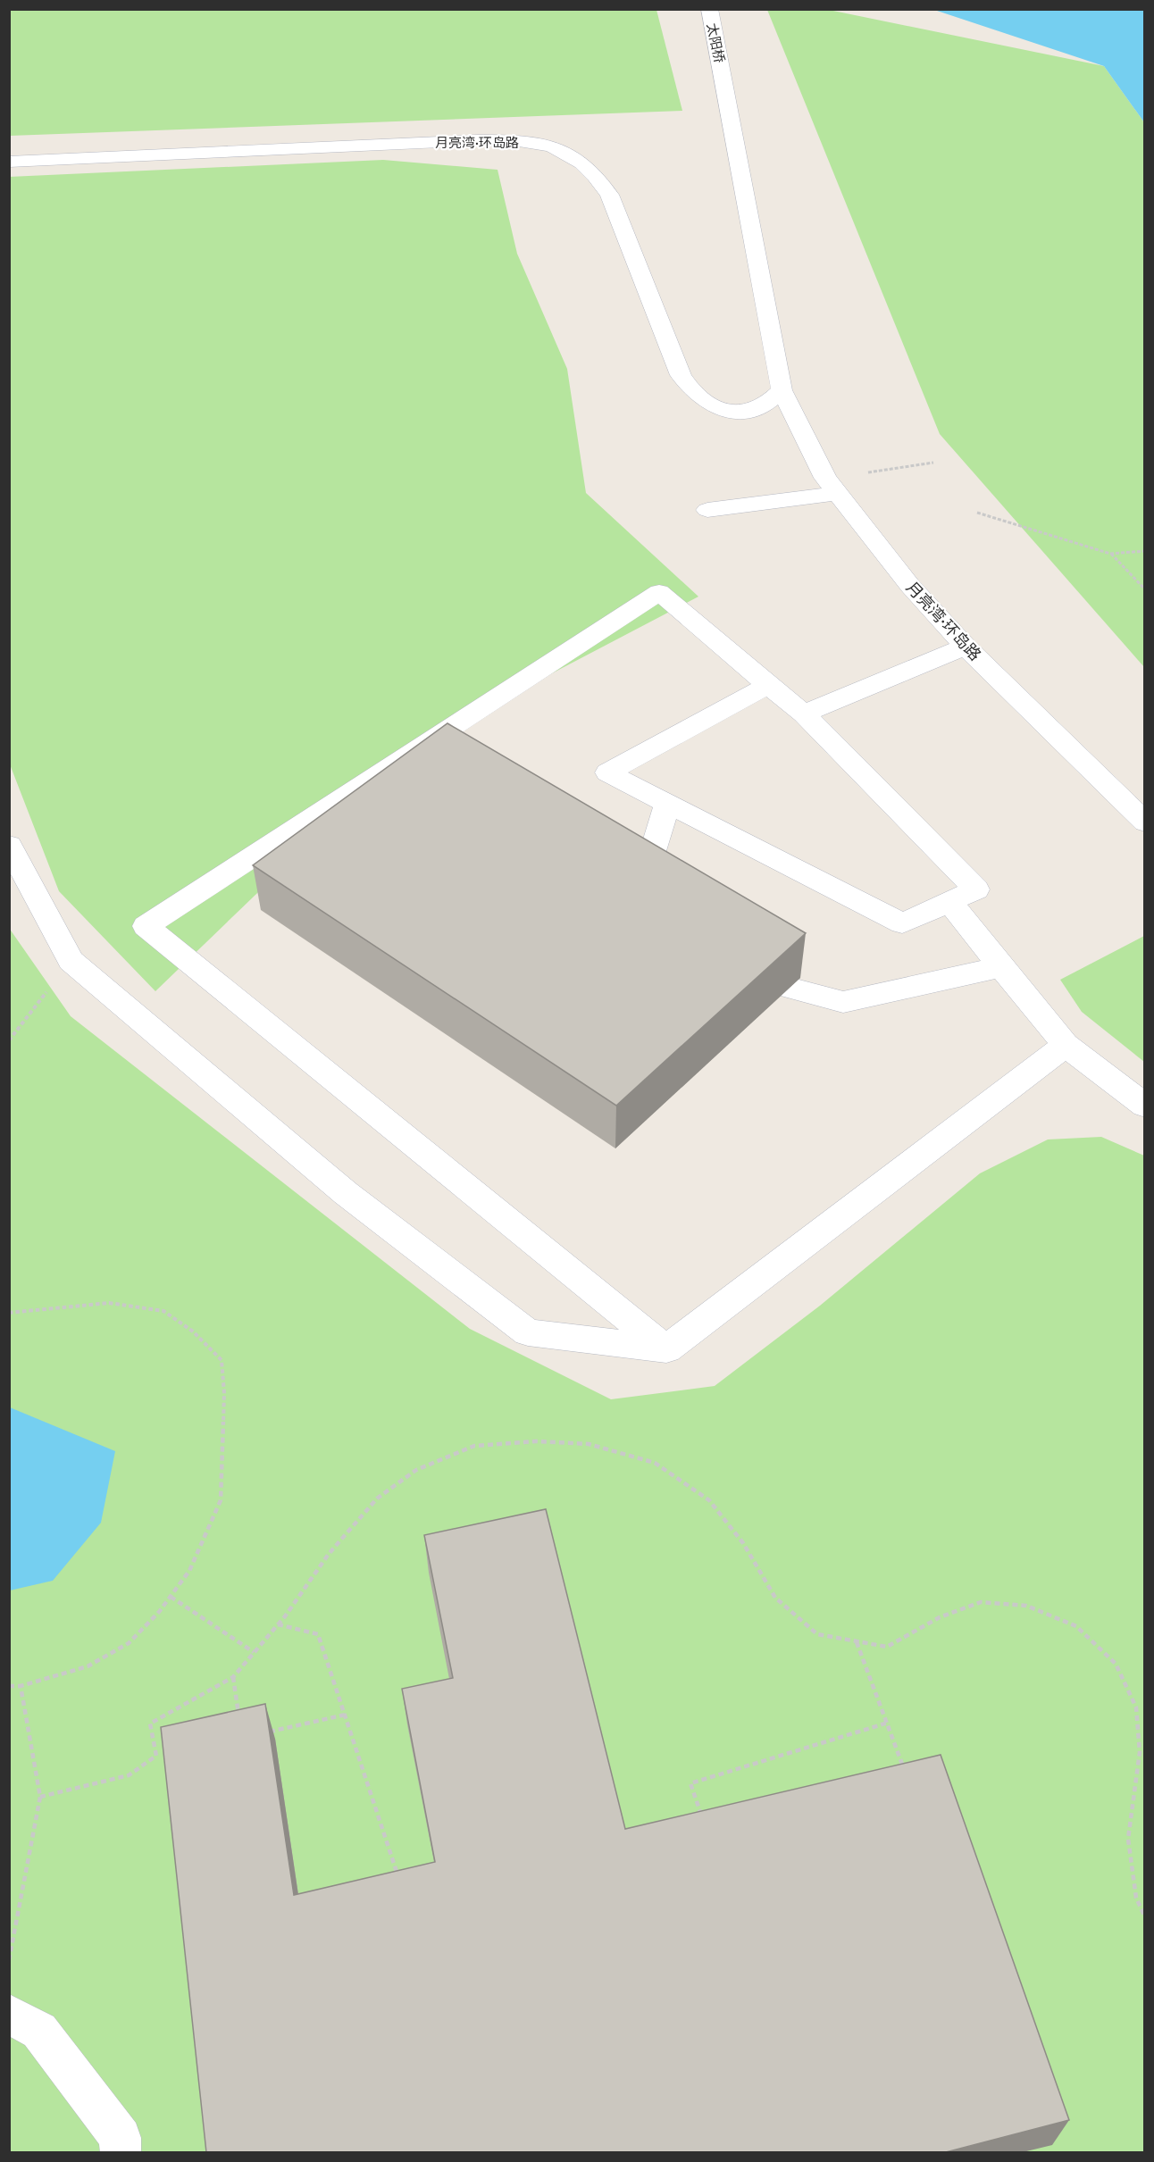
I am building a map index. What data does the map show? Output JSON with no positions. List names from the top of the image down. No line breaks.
{"streets":{"street":["太阳桥","月亮湾·环岛路"]},"crossings":[["太阳桥","月亮湾·环岛路"]]}
